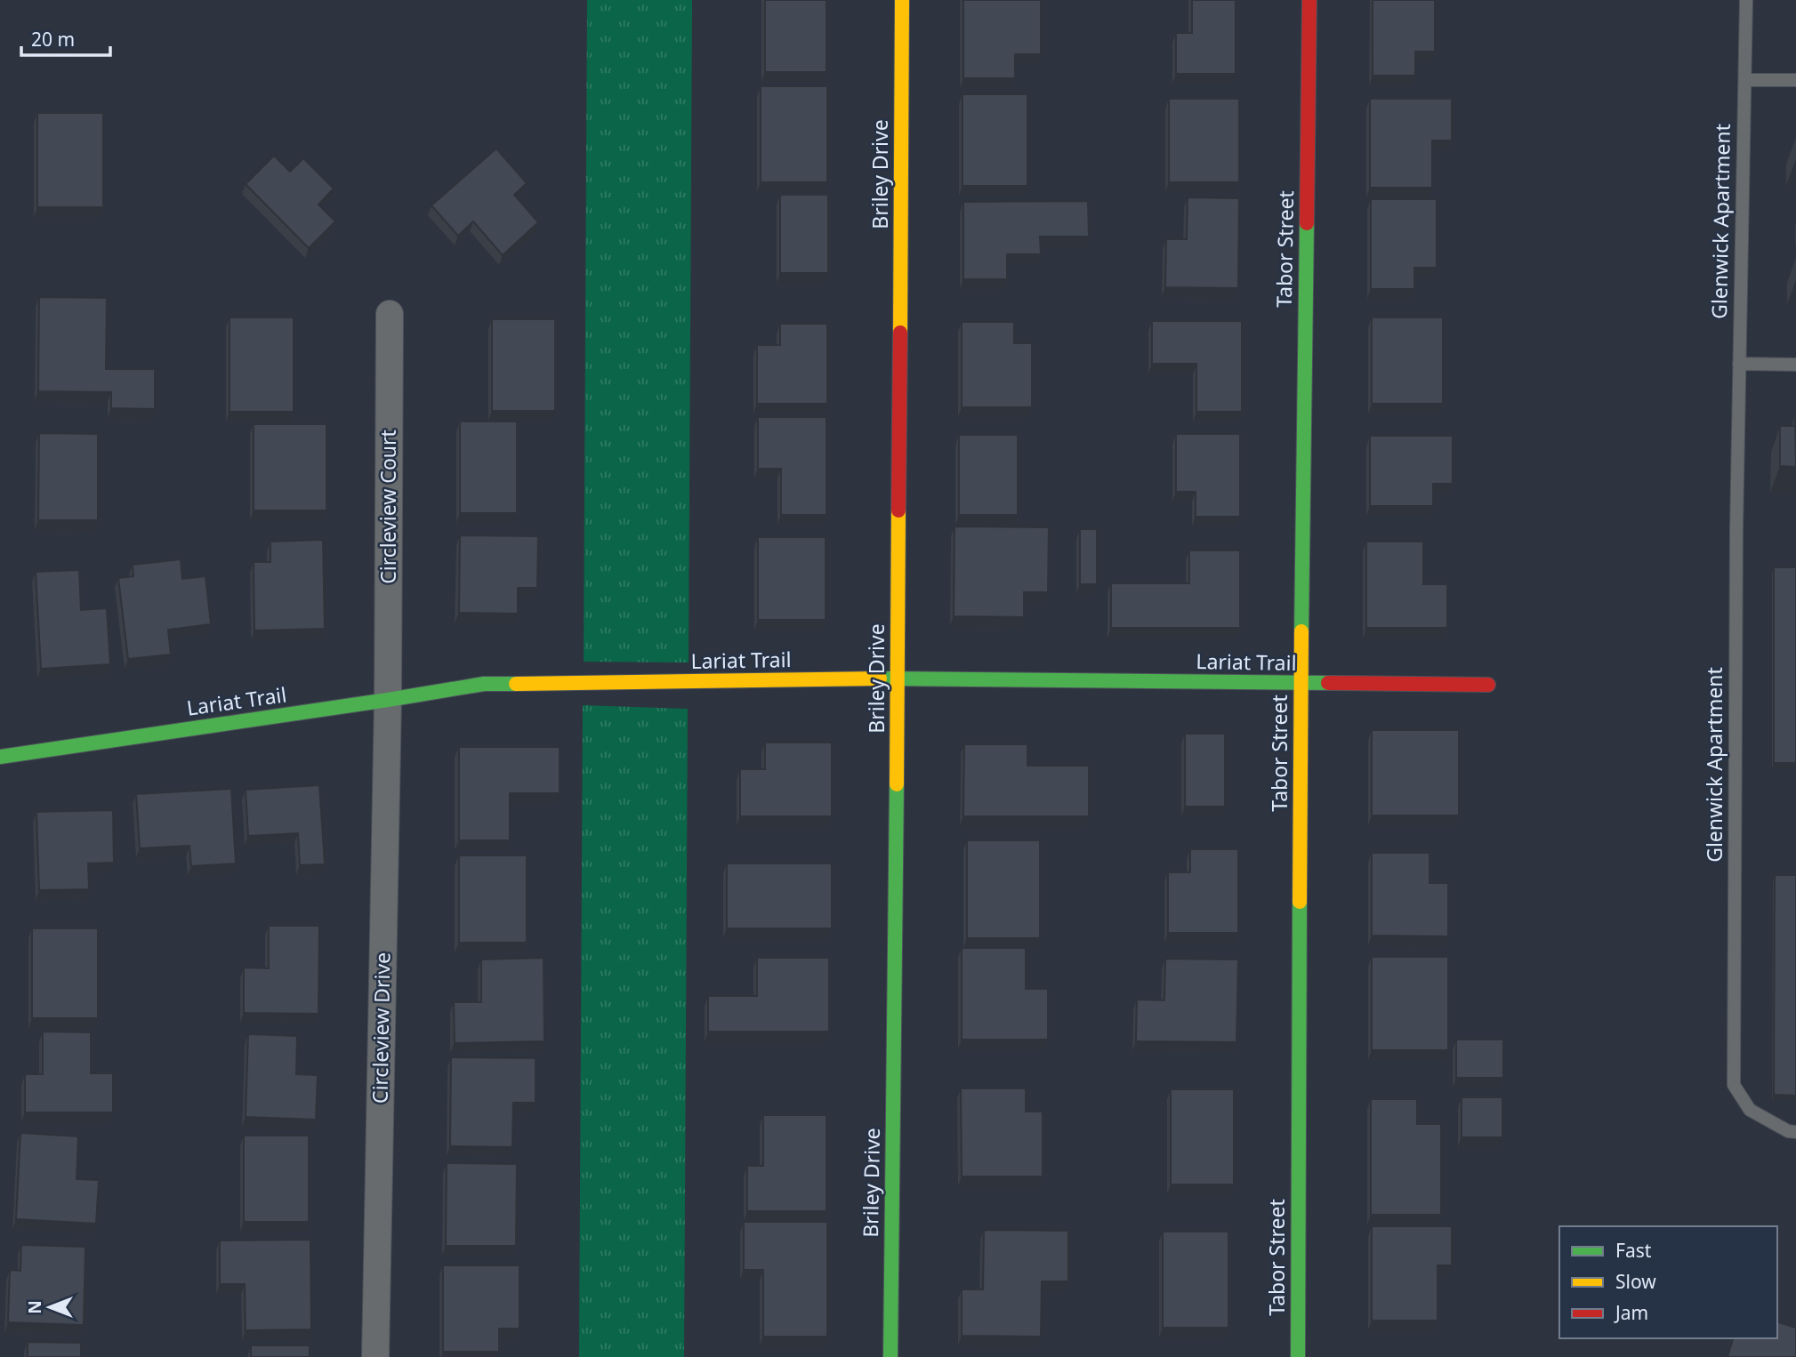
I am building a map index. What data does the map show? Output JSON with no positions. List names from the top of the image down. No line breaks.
{"streets":{"street":["Briley Drive","Tabor Street","Circleview Court","Lariat Trail","Circleview Drive"],"lane":["Glenwick Apartment"]},"crossings":[["Briley Drive","Lariat Trail"],["Tabor Street","Lariat Trail"],["Circleview Court","Lariat Trail"],["Circleview Court","Circleview Drive"],["Lariat Trail","Circleview Drive"]],"legend":["Fast","Slow","Jam"],"scale_bar":"20 m","north":"left"}
